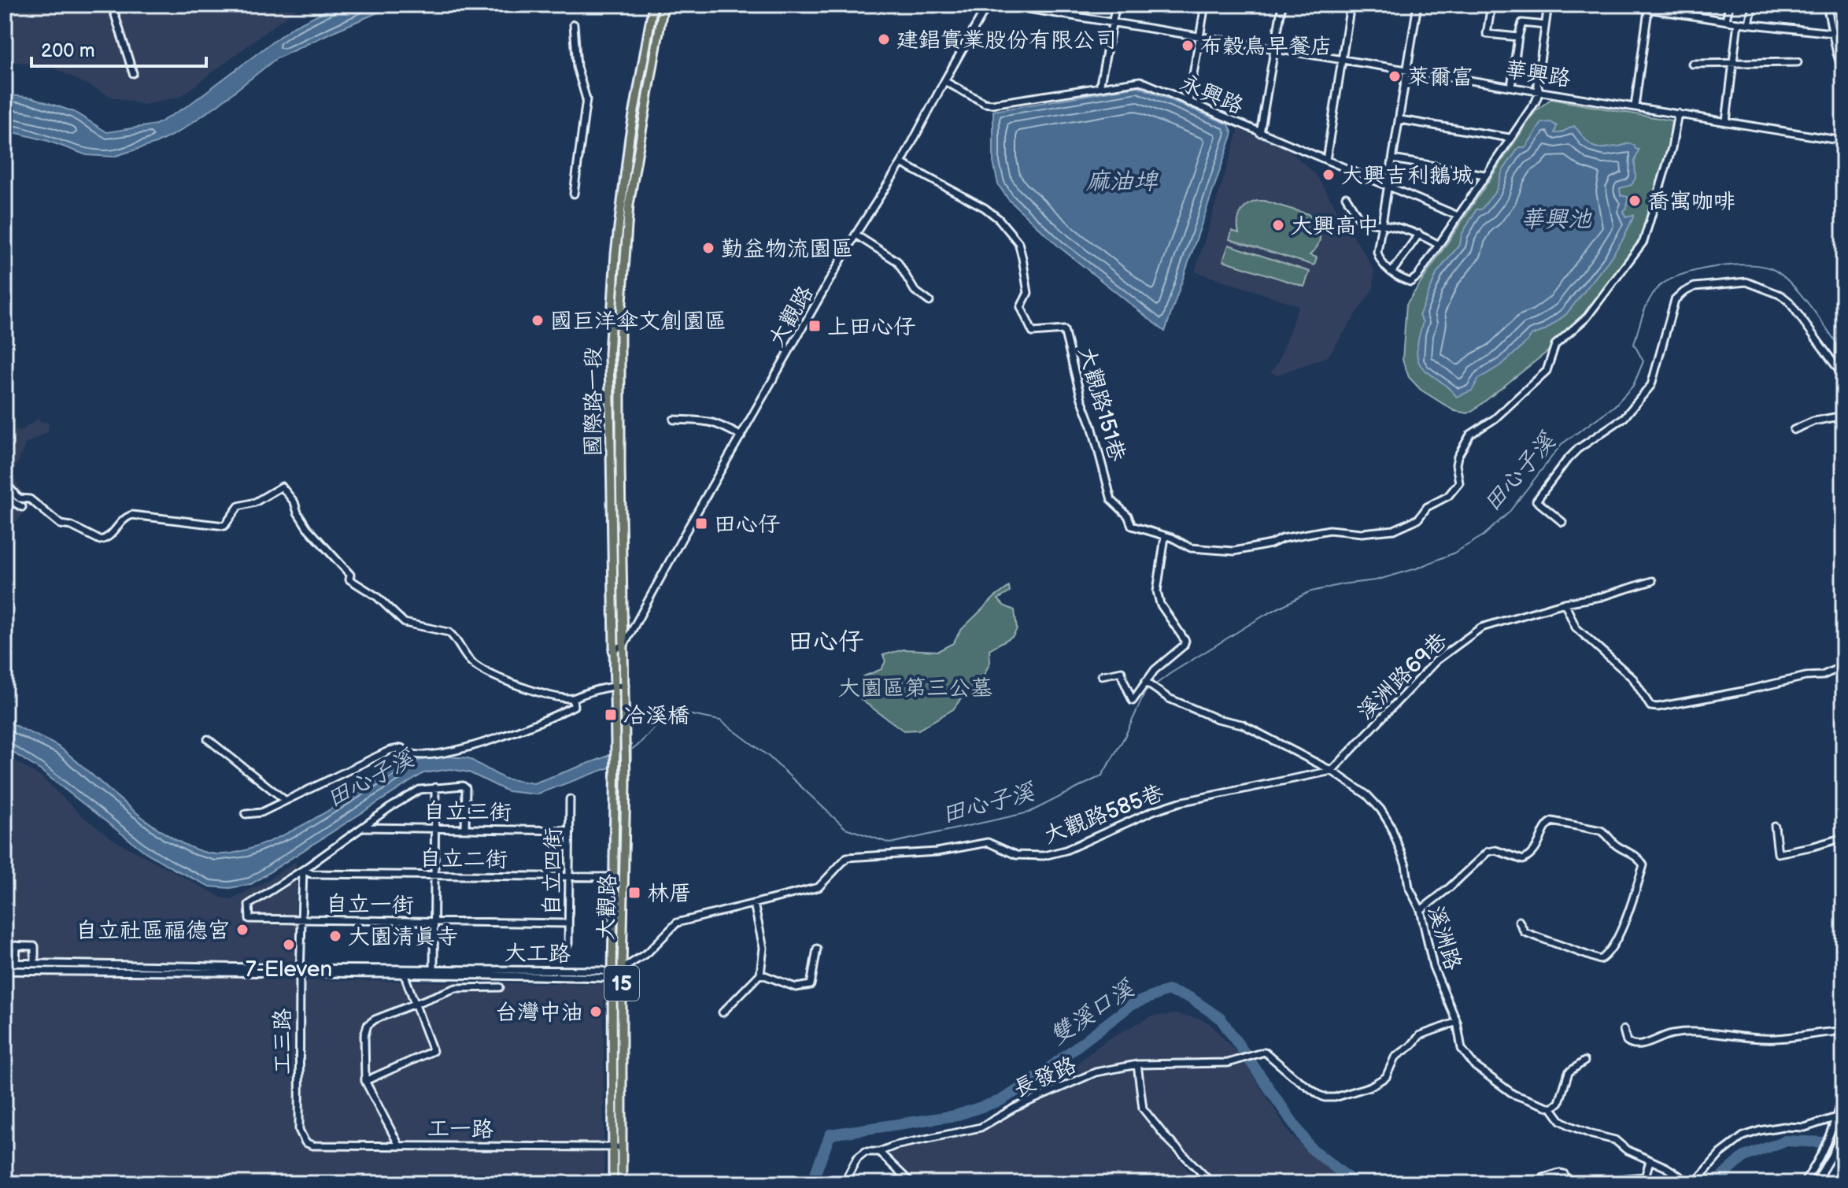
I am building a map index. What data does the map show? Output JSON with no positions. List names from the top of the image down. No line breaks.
{"streets":{"main road":["大觀路","國際路一段","15"],"street":["華興路","永興路","大觀路151巷","溪洲路69巷","自立三街","大觀路585巷","自立二街","自立四街","自立一街","溪洲路","大工路","工三路","長發路","工一路"]},"crossings":[["永興路","大觀路"],["大觀路","國際路一段"],["大觀路","大觀路151巷"],["大觀路","大觀路585巷"],["大觀路","自立二街"],["大觀路","大工路"],["大觀路","15"],["大觀路","工一路"],["國際路一段","15"],["溪洲路69巷","大觀路585巷"],["溪洲路69巷","溪洲路"],["自立三街","自立四街"],["大觀路585巷","溪洲路"],["大觀路585巷","大工路"],["自立二街","自立四街"],["自立二街","自立一街"],["自立二街","工三路"],["自立四街","自立一街"],["自立一街","工三路"],["溪洲路","長發路"],["大工路","工三路"],["工三路","工一路"]],"districts":["田心仔"],"water":["麻油埤","華興池","田心子溪","雙溪口溪"],"parks":["大園區第三公墓"],"places":{"other":["建錩實業股份有限公司","布穀鳥早餐店","萊爾富","大興吉利鵝城","喬寓咖啡","大興高中","勤益物流園區","國巨洋傘文創園區","自立社區福德宮","大園清真寺","7-Eleven","台灣中油"],"transit":["上田心仔","田心仔","冾溪橋","林厝"]},"scale_bar":"200 m"}
